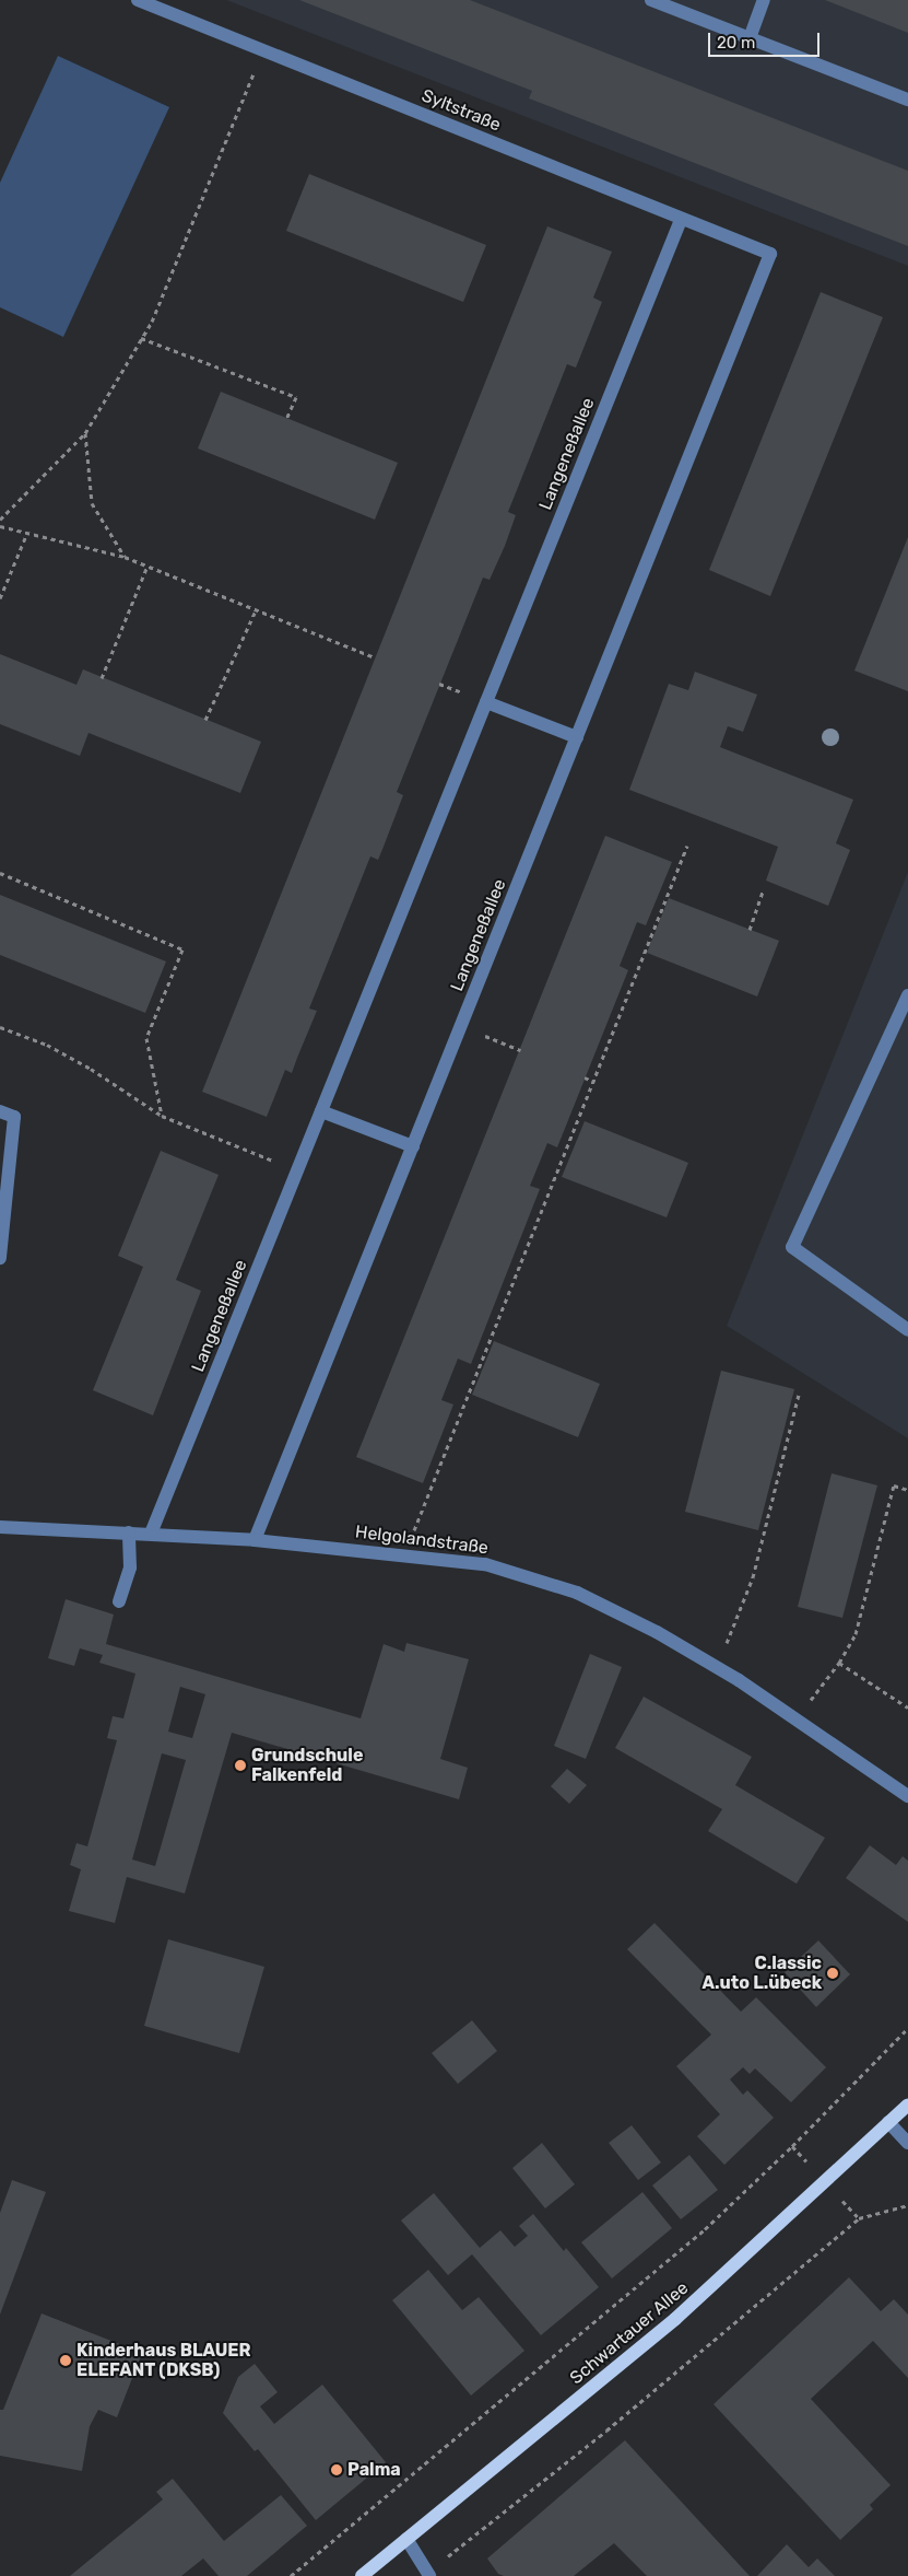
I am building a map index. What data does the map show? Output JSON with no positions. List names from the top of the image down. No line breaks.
{"streets":{"main road":["Schwartauer Allee"],"street":["Syltstraße","Langeneßallee","Helgolandstraße"]},"crossings":[["Syltstraße","Langeneßallee"],["Langeneßallee","Helgolandstraße"]],"places":["Grundschule Falkenfeld","C.lassic A.uto L.übeck","Kinderhaus BLAUER ELEFANT (DKSB)","Palma"],"scale_bar":"20 m"}
